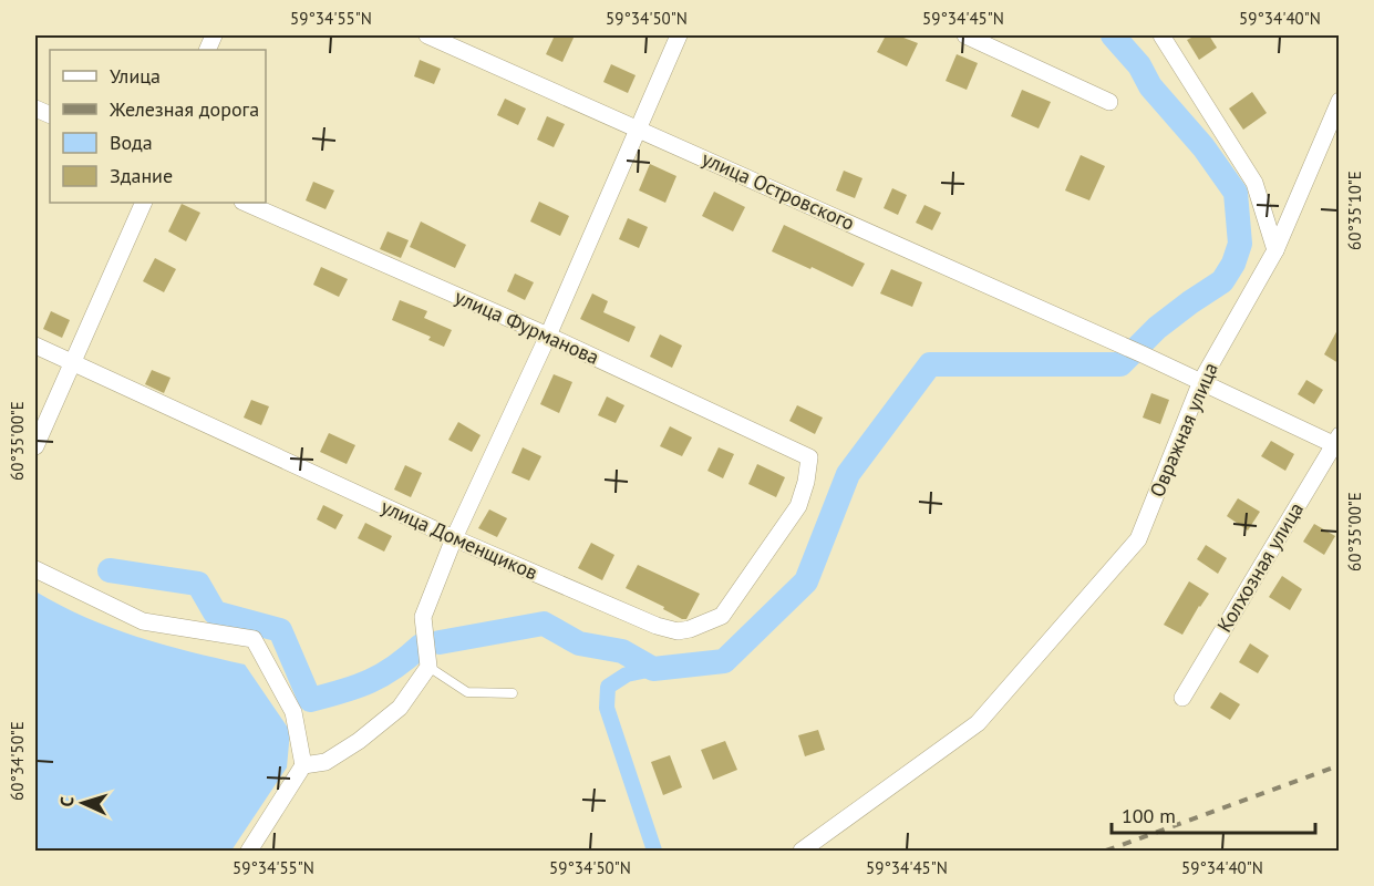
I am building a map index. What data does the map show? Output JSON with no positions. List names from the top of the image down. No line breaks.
{"streets":{"street":["улица Островского","улица Фурманова","Овражная улица","улица Доменщиков","Колхозная улица"]},"crossings":[["улица Островского","Овражная улица"],["улица Островского","Колхозная улица"],["улица Фурманова","улица Доменщиков"]],"legend":["Улица","Железная дорога","Вода","Здание"],"scale_bar":"100 m","north":"left","coordinates":["59°34'55\"N","59°34'50\"N","59°34'45\"N","59°34'40\"N","60°35'10\"E","60°35'00\"E","60°34'50\"E"]}
